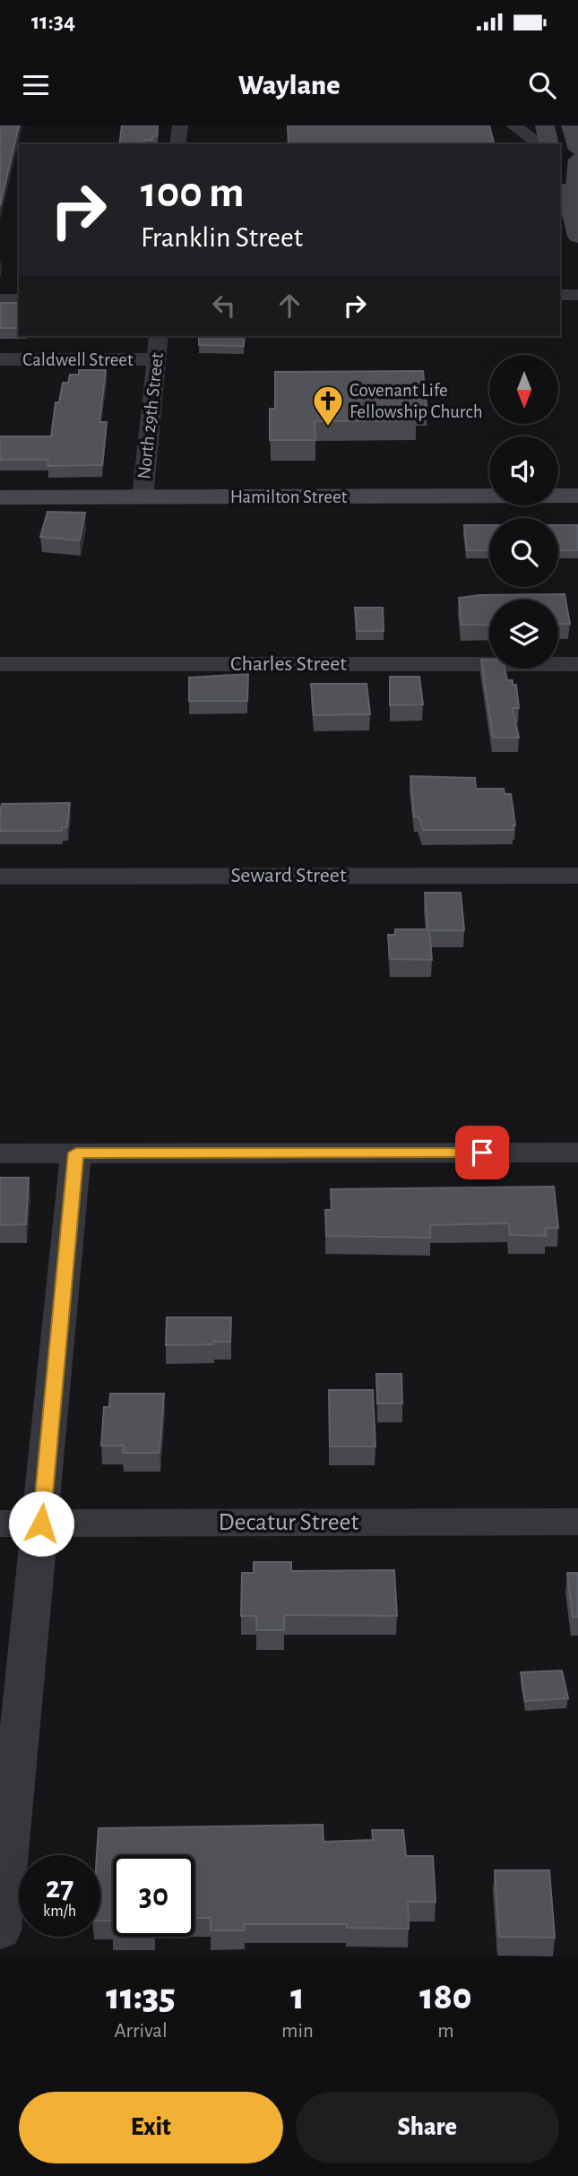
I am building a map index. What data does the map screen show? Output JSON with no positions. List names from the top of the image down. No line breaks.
{"streets":{"main road":["Hamilton Street"],"street":["Caldwell Street","North 29th Street","Charles Street","Seward Street","Decatur Street"]},"crossings":[["Caldwell Street","North 29th Street"],["North 29th Street","Hamilton Street"]],"places":{"church":["Covenant Life Fellowship Church"]},"north":"bottom","page":{"status":"11:34","header":"Waylane","turn":["100 m","Franklin Street"],"speed":"27 km/h","limit":"30","eta":["11:35","Arrival","1","min","180","m"],"buttons":["Exit","Share"]}}
